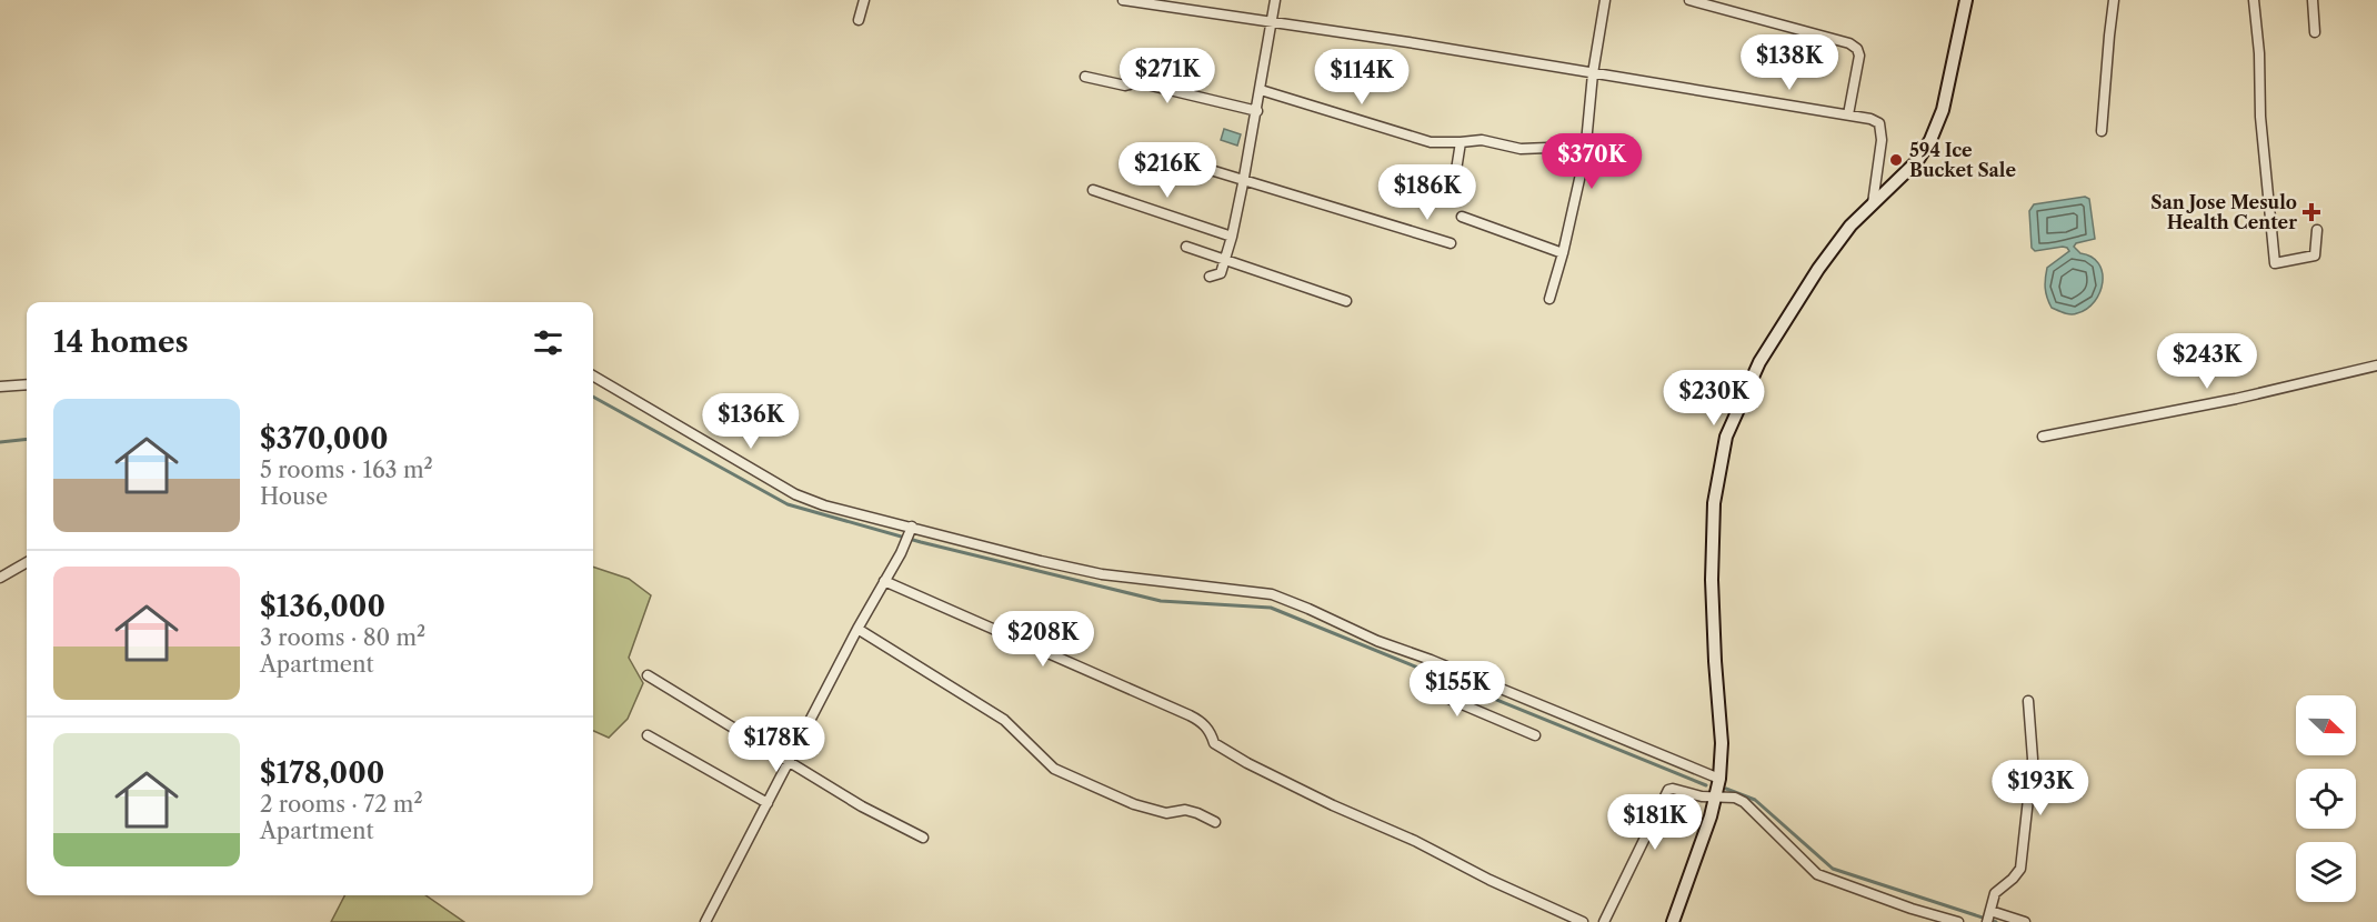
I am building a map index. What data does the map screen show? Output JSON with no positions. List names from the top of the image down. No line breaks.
{"places":{"other":["594 Ice Bucket Sale"],"health":["San Jose Mesulo Health Center"]},"north":"right","page":{"price":["$138K","$271K","$114K","$370K","$216K","$186K","$243K","$230K","$136K","$208K","$155K","$178K","$193K","$181K"],"heading":"14 homes","list":[{"name":"$370,000","note":"5 rooms · 163 m² · House"},{"name":"$136,000","note":"3 rooms · 80 m² · Apartment"},{"name":"$178,000","note":"2 rooms · 72 m² · Apartment"}]}}
